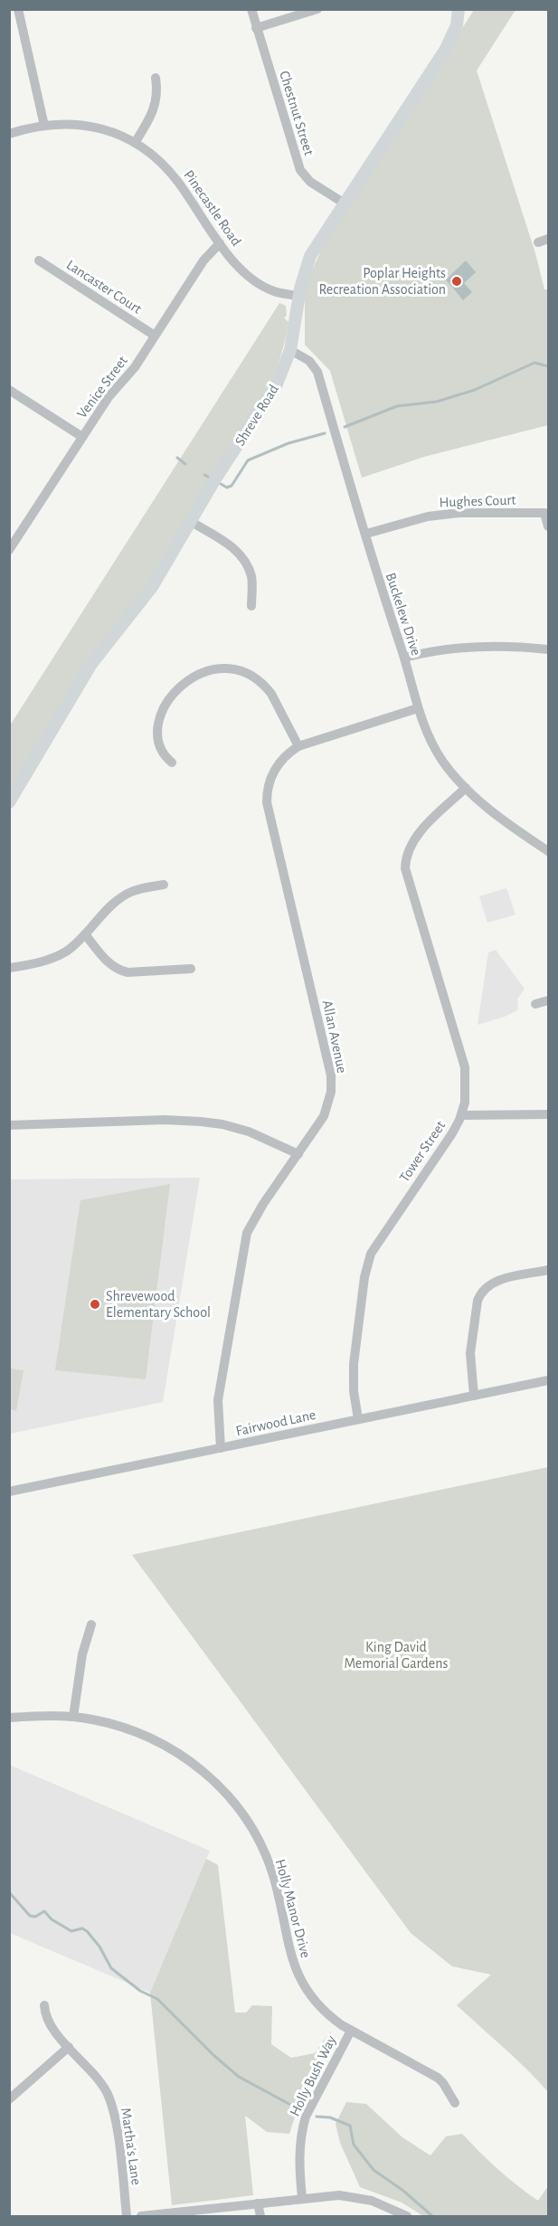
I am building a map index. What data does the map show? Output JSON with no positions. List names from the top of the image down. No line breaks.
{"streets":{"main road":["Shreve Road"],"street":["Chestnut Street","Pinecastle Road","Lancaster Court","Venice Street","Hughes Court","Buckelew Drive","Allan Avenue","Tower Street","Fairwood Lane","Holly Manor Drive","Holly Bush Way","Martha's Lane"]},"crossings":[["Chestnut Street","Shreve Road"],["Pinecastle Road","Venice Street"],["Pinecastle Road","Shreve Road"],["Lancaster Court","Venice Street"],["Shreve Road","Buckelew Drive"],["Hughes Court","Buckelew Drive"],["Buckelew Drive","Allan Avenue"],["Buckelew Drive","Tower Street"],["Allan Avenue","Fairwood Lane"],["Tower Street","Fairwood Lane"],["Holly Manor Drive","Holly Bush Way"]],"parks":["King David Memorial Gardens"],"places":["Poplar Heights Recreation Association","Shrevewood Elementary School"]}
